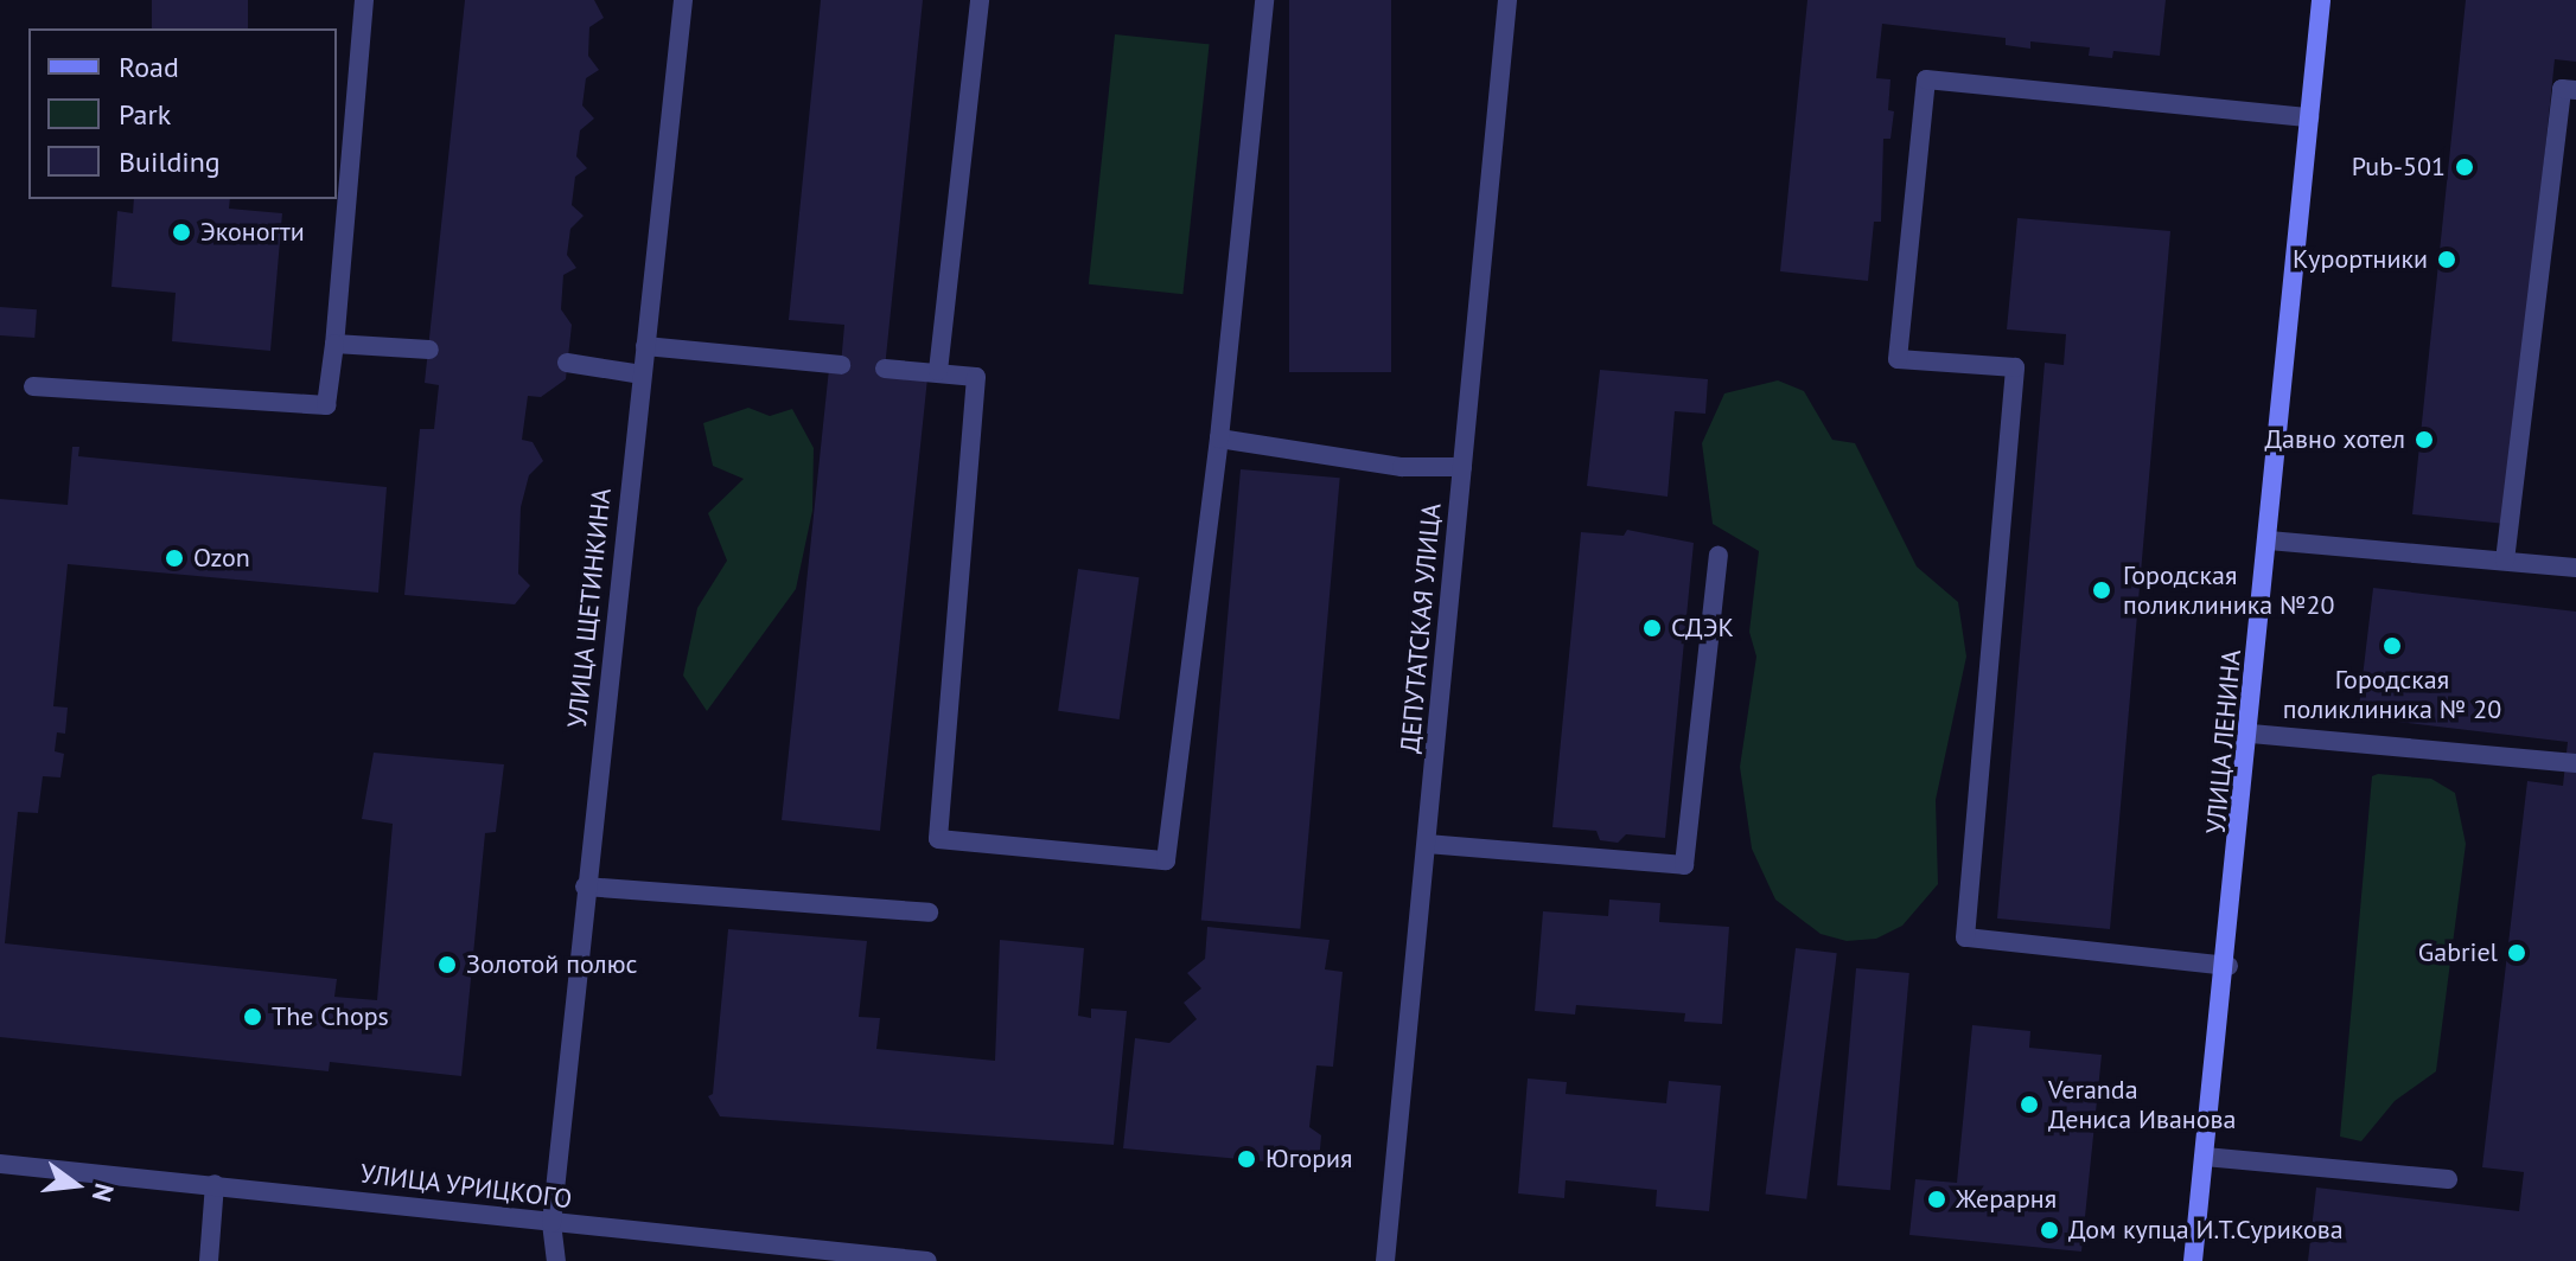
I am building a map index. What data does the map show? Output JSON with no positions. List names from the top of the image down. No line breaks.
{"streets":{"street":["УЛИЦА ЩЕТИНКИНА","ДЕПУТАТСКАЯ УЛИЦА","УЛИЦА ЛЕНИНА","УЛИЦА УРИЦКОГО"]},"crossings":[["УЛИЦА ЩЕТИНКИНА","УЛИЦА УРИЦКОГО"]],"places":["Pub-501","Эконогти","Курортники","Давно хотел","Ozon","Городская поликлиника №20","СДЭК","Городская поликлиника № 20","Gabriel","Золотой полюс","The Chops","Veranda Дениса Иванова","Югория","Жерарня","Дом купца И.Т.Сурикова"],"legend":["Road","Park","Building"],"north":"right"}
